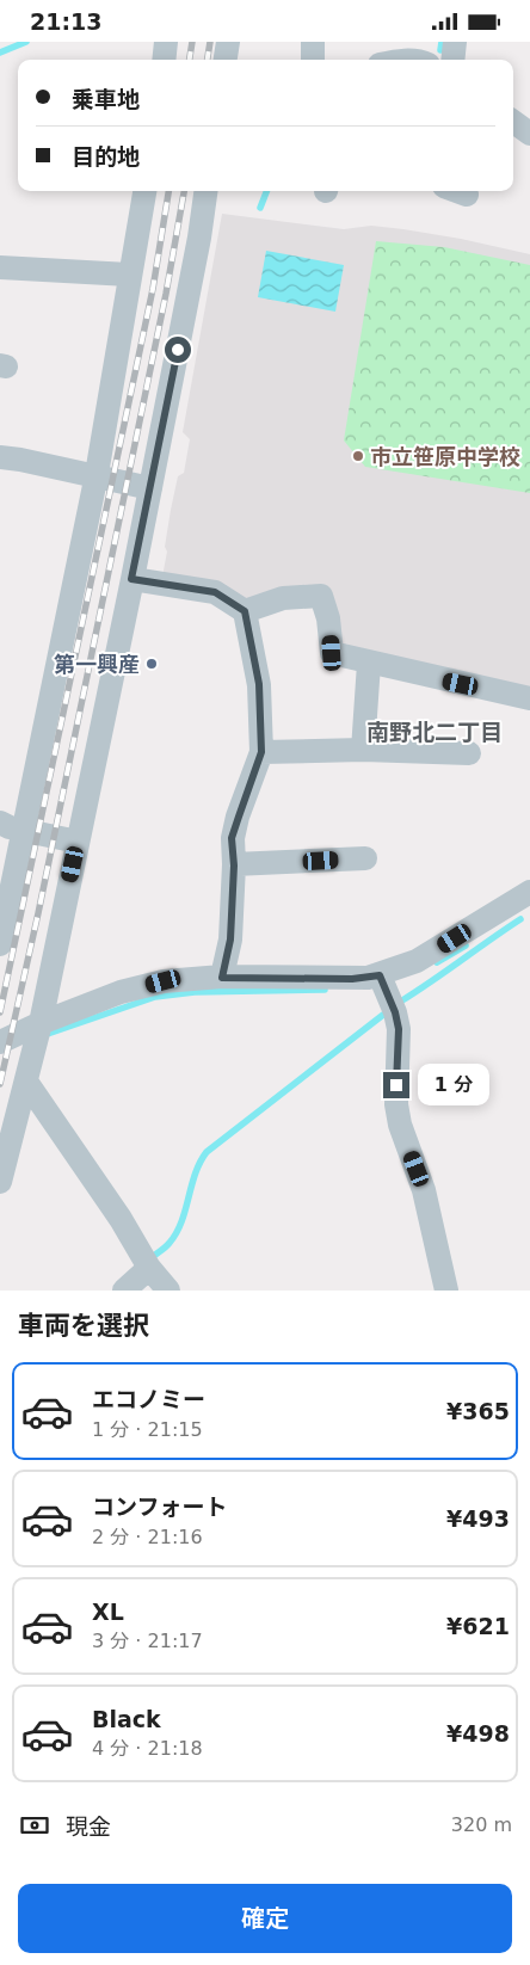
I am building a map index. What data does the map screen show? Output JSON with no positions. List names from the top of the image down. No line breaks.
{"districts":["南野北二丁目"],"places":["市立笹原中学校","第一興産"],"page":{"status":"21:13","banner":["乗車地","目的地"],"bubble":"1 分","heading":"車両を選択","list":[{"name":"エコノミー","note":"1 分 · 21:15","value":"¥365"},{"name":"コンフォート","note":"2 分 · 21:16","value":"¥493"},{"name":"XL","note":"3 分 · 21:17","value":"¥621"},{"name":"Black","note":"4 分 · 21:18","value":"¥498"}],"pay":["現金","320 m"],"buttons":"確定"}}
